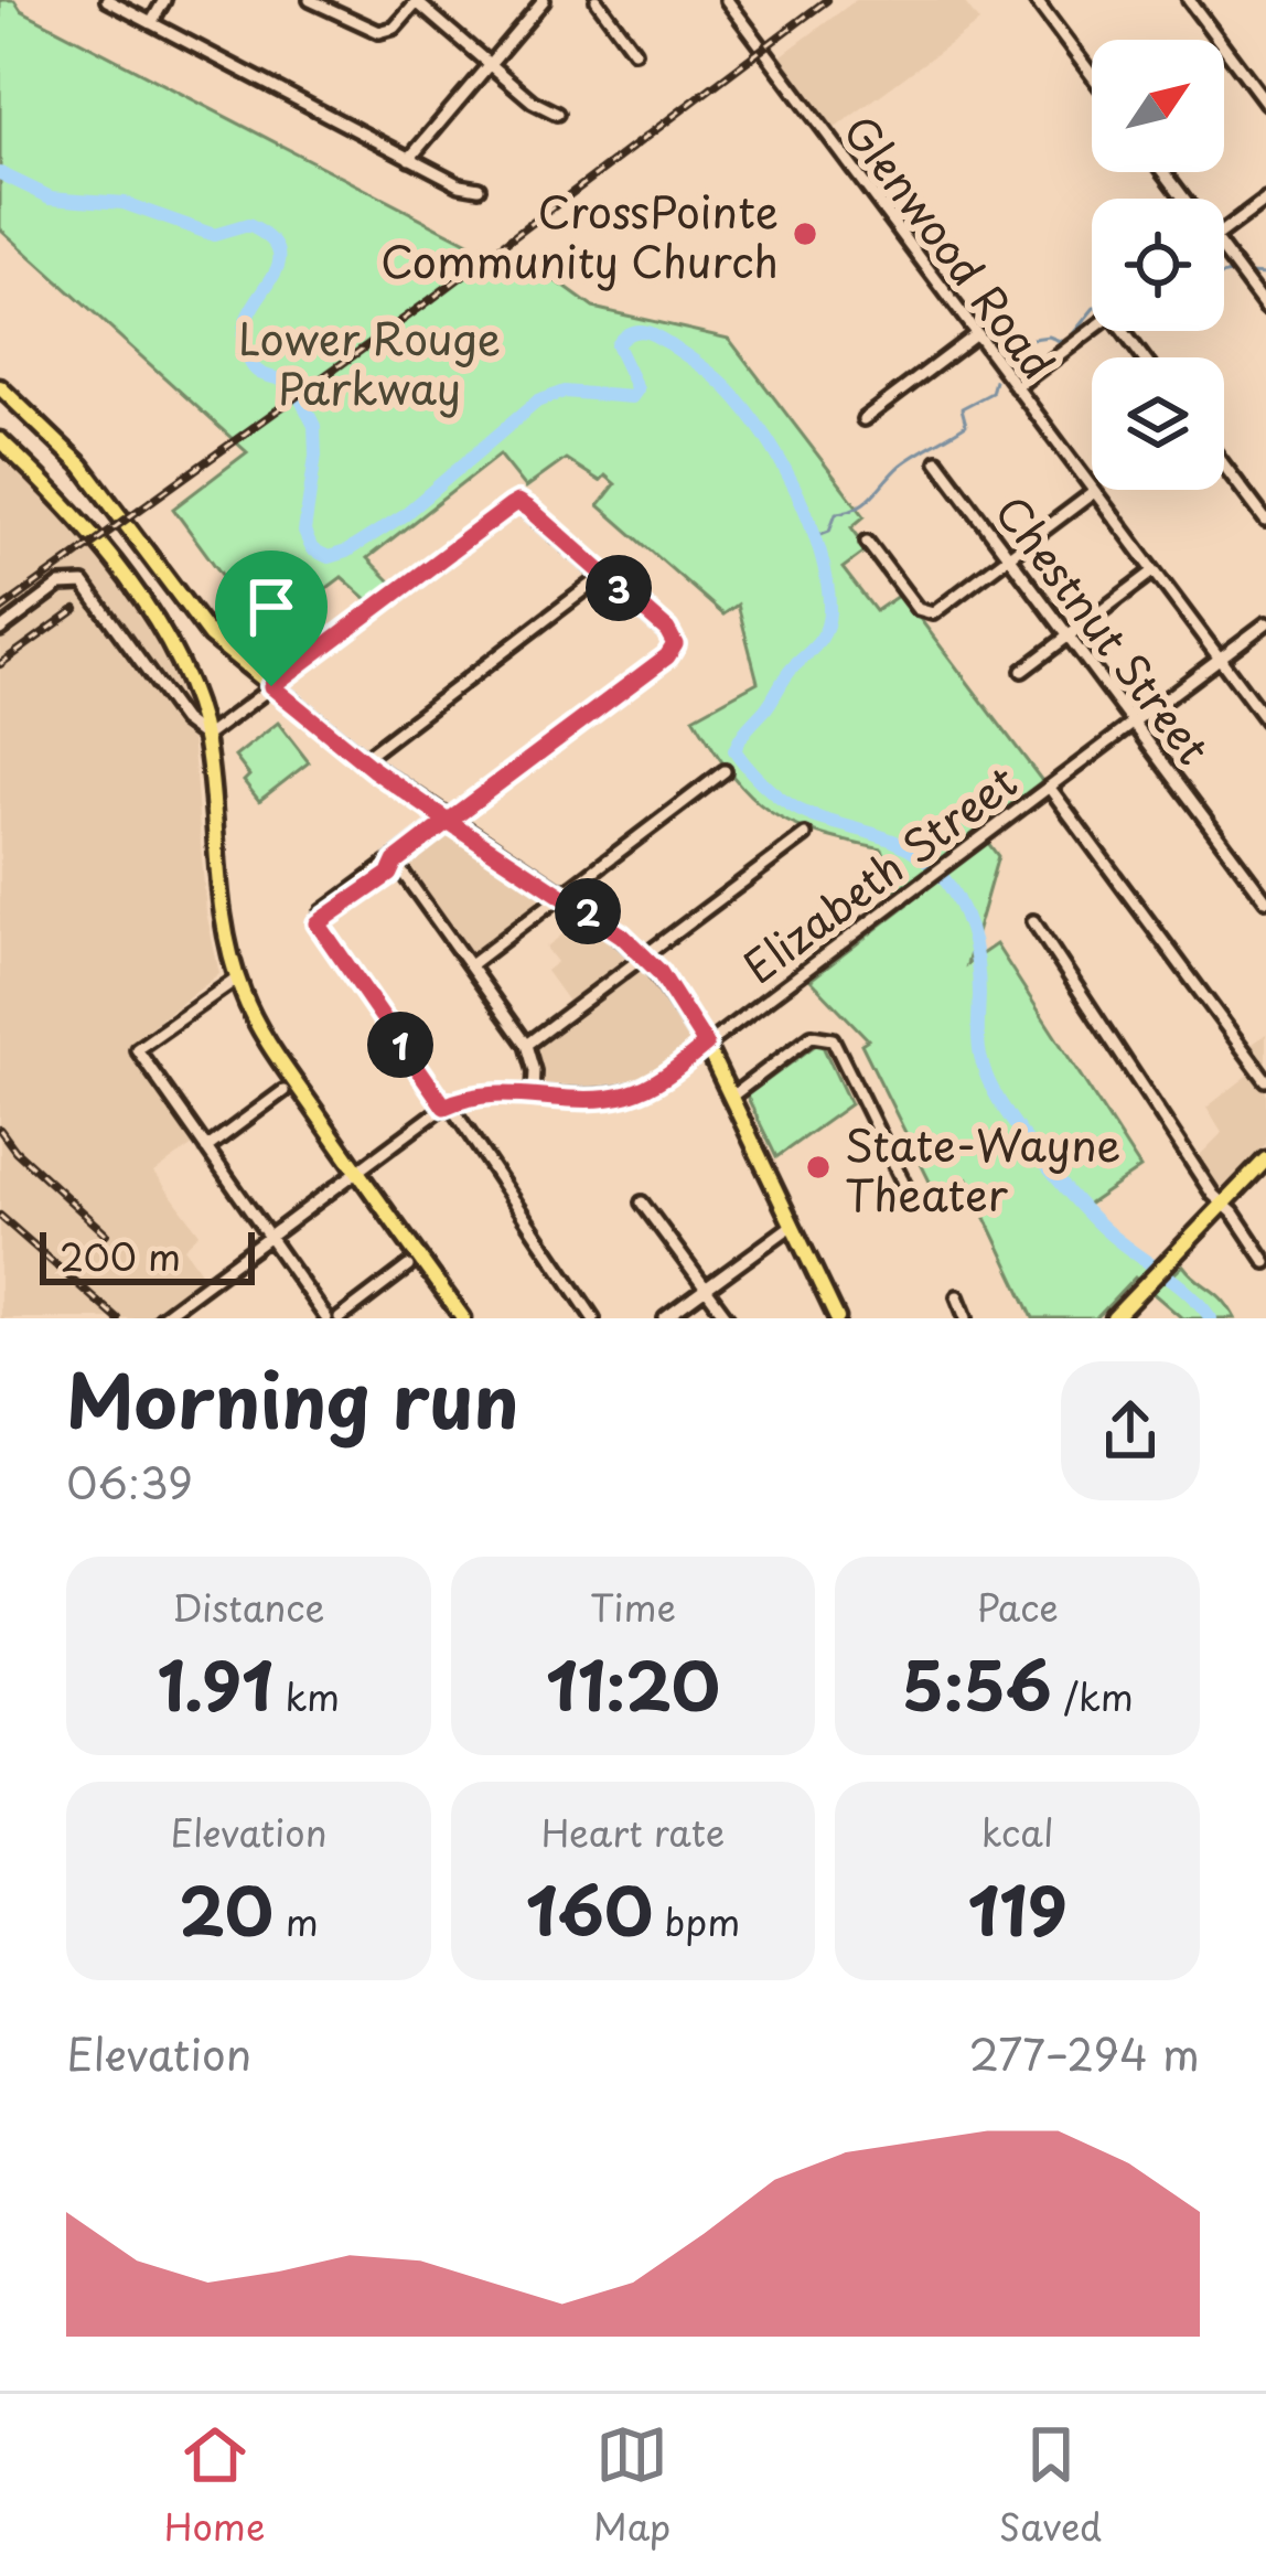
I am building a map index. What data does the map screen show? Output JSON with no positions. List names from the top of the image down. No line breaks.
{"streets":{"street":["Glenwood Road","Chestnut Street","Elizabeth Street"]},"crossings":[["Glenwood Road","Elizabeth Street"],["Chestnut Street","Elizabeth Street"]],"parks":["Lower Rouge Parkway"],"places":["CrossPointe Community Church","State-Wayne Theater"],"scale_bar":"200 m","north":"top right","page":{"pins":["3","2","1"],"scale":"200 m","heading":["Morning run","06:39"],"stats":[["Distance","1.91 km"],["Time","11:20"],["Pace","5:56 /km"],["Elevation","20 m"],["Heart rate","160 bpm"],["kcal","119"]],"chart":["Elevation","277–294 m"],"tabs":["Home","Map","Saved"]}}
